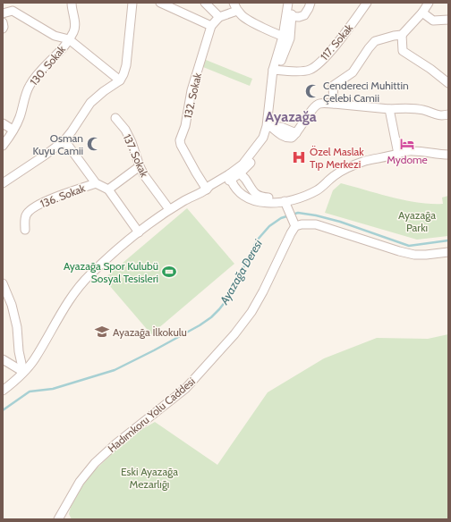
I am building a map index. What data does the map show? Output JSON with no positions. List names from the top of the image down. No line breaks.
{"streets":{"street":["117. Sokak","130. Sokak","132. Sokak","137. Sokak","136. Sokak","Hadımkoru Yolu Caddesi"]},"districts":["Ayazağa"],"water":["Ayazağa Deresi"],"parks":["Ayazağa Parkı","Eski Ayazağa Mezarlığı"],"places":{"mosque":["Cendereci Muhittin Çelebi Camii","Osman Kuyu Camii"],"hotel":["Mydome"],"hospital":["Özel Maslak Tıp Merkezi"],"sports":["Ayazağa Spor Kulubü Sosyal Tesisleri"],"school or university":["Ayazağa İlkokulu"]}}
